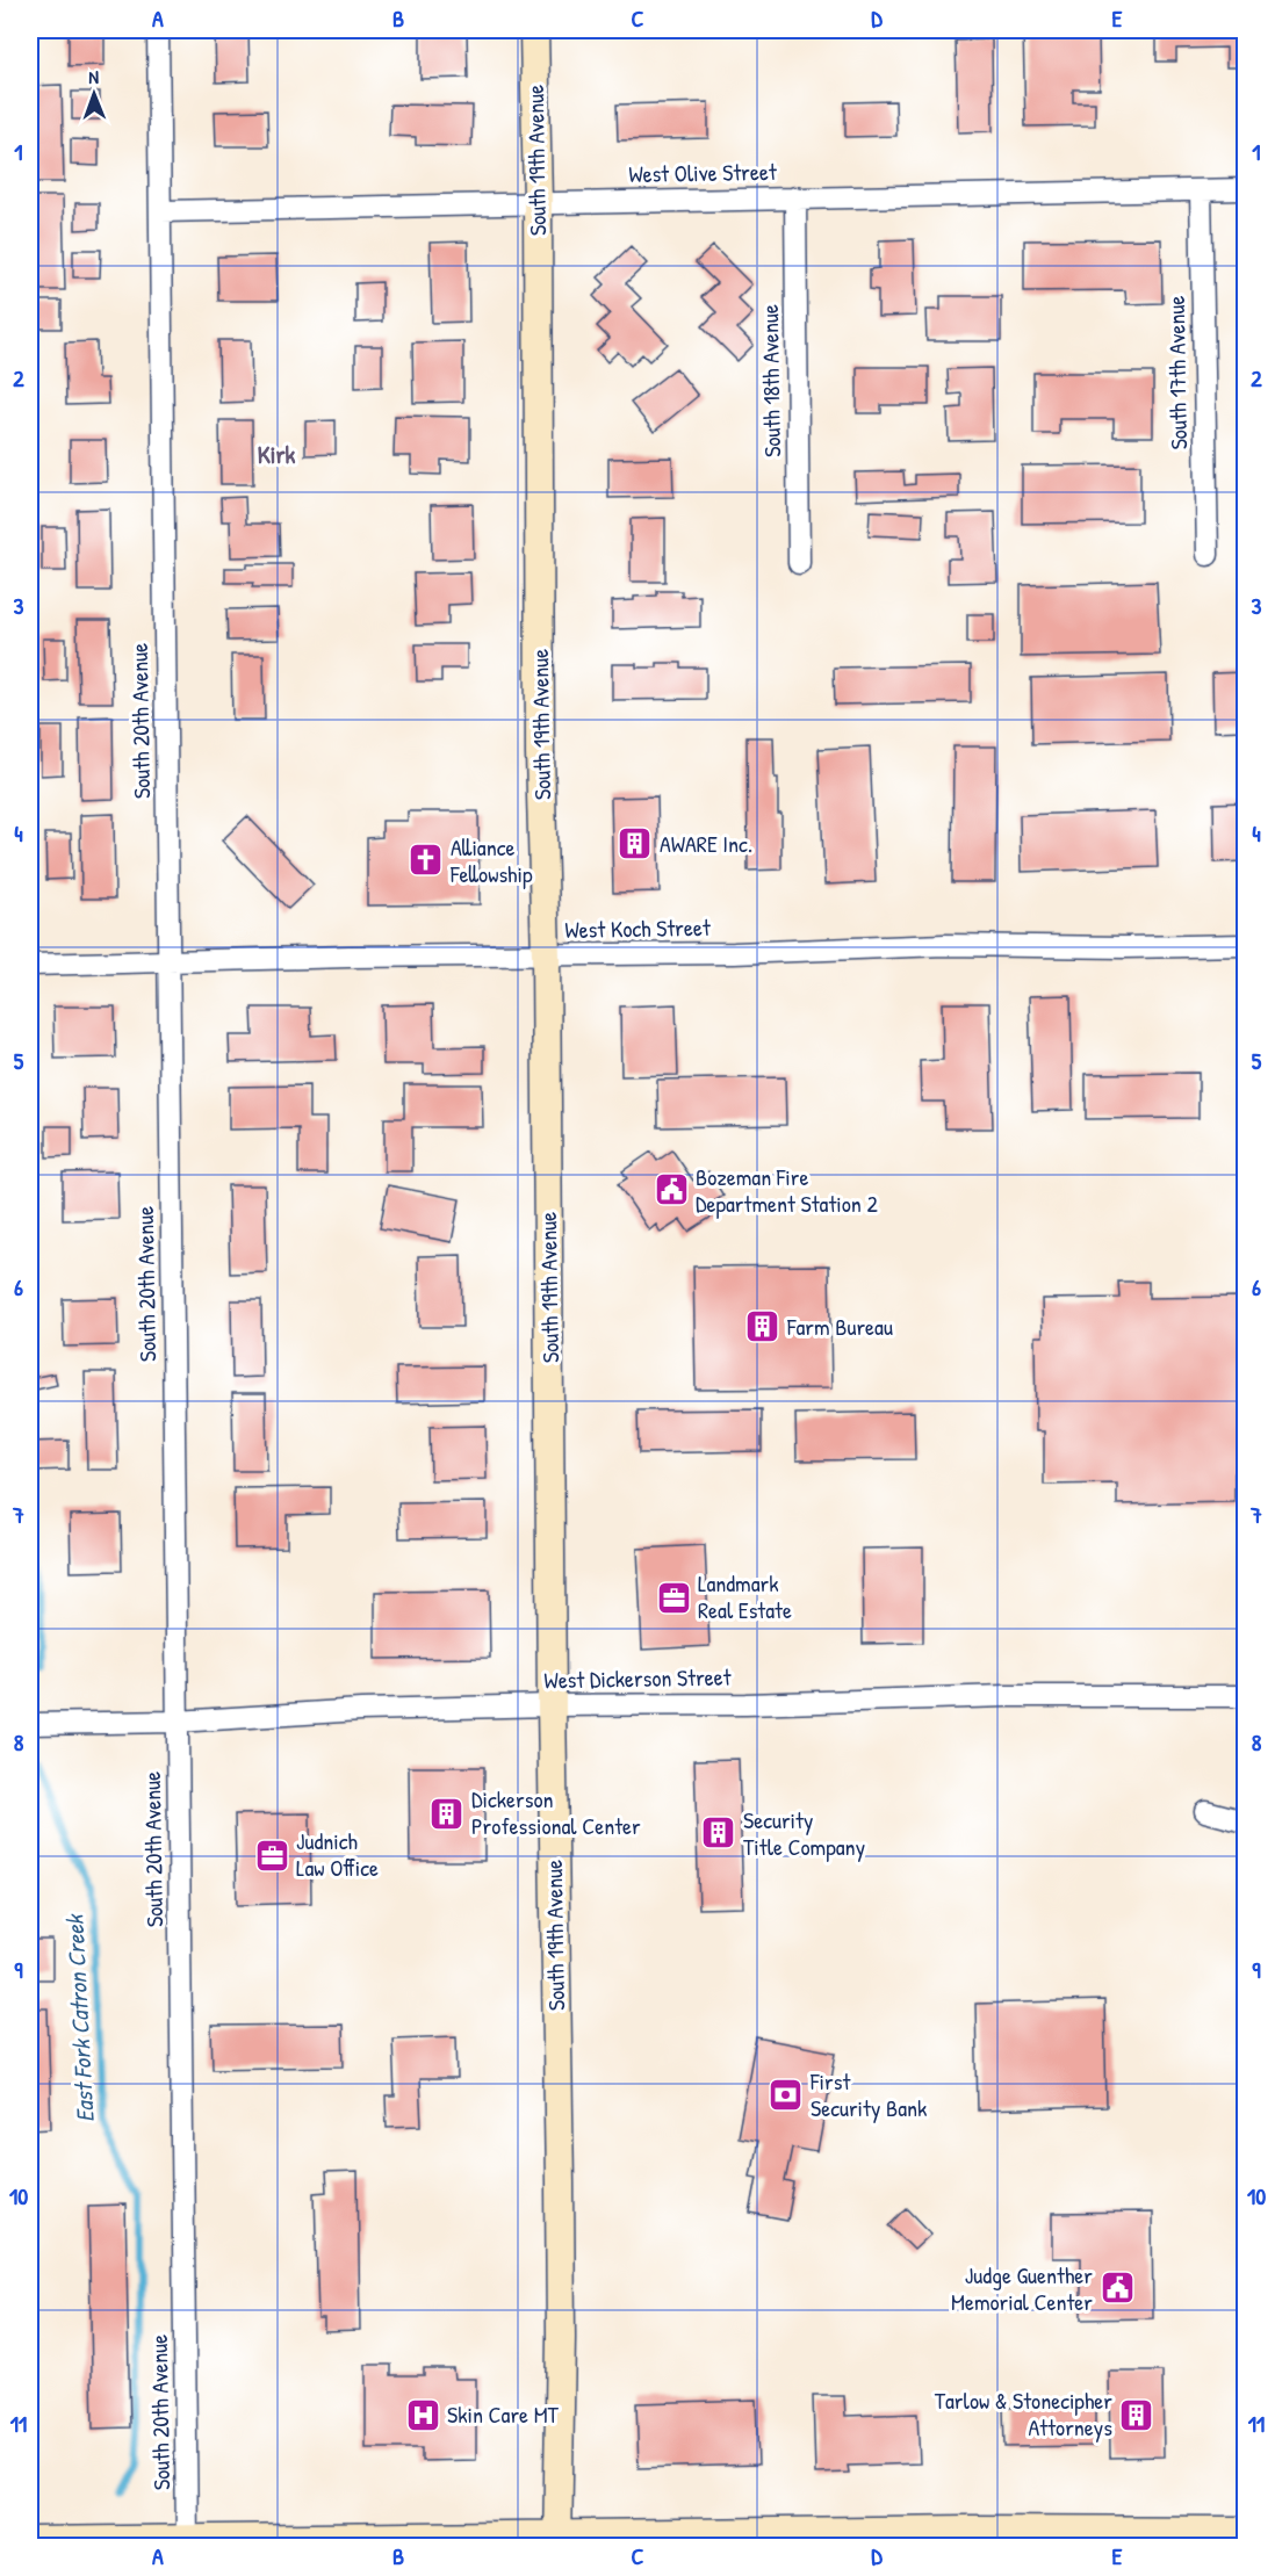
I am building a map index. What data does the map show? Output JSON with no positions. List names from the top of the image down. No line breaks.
{"streets":{"main road":["South 19th Avenue"],"street":["West Olive Street","South 17th Avenue","South 18th Avenue","South 20th Avenue","West Koch Street","West Dickerson Street"]},"crossings":[["South 19th Avenue","West Olive Street"],["South 19th Avenue","West Koch Street"],["South 19th Avenue","West Dickerson Street"],["West Olive Street","South 17th Avenue"],["West Olive Street","South 18th Avenue"],["West Olive Street","South 20th Avenue"],["South 20th Avenue","West Koch Street"],["South 20th Avenue","West Dickerson Street"]],"districts":["Kirk"],"water":["East Fork Catron Creek"],"places":{"building":["AWARE Inc.","Farm Bureau","Dickerson Professional Center","Security Title Company","Tarlow & Stonecipher Attorneys"],"church":["Alliance Fellowship"],"public building":["Bozeman Fire Department Station 2","Judge Guenther Memorial Center"],"office":["Landmark Real Estate","Judnich Law Office"],"bank":["First Security Bank"],"hospital":["Skin Care MT"]},"north":"top","grid":{"columns":["A","B","C","D","E"],"rows":["1","2","3","4","5","6","7","8","9","10","11"]}}
